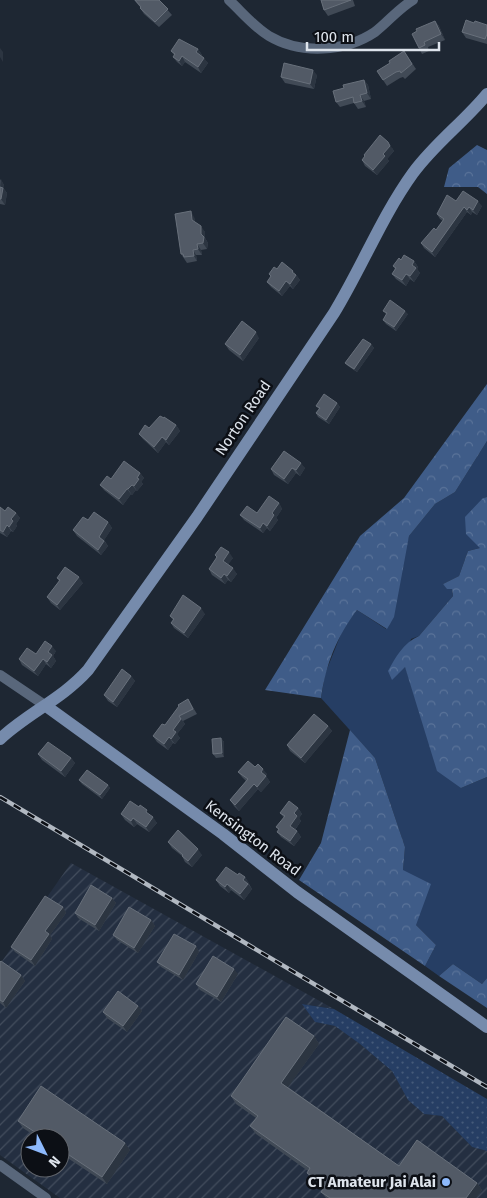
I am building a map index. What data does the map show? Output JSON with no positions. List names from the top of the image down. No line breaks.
{"streets":{"main road":["Norton Road","Kensington Road"]},"crossings":[["Norton Road","Kensington Road"]],"places":["CT Amateur Jai Alai"],"scale_bar":"100 m","north":"bottom right"}
